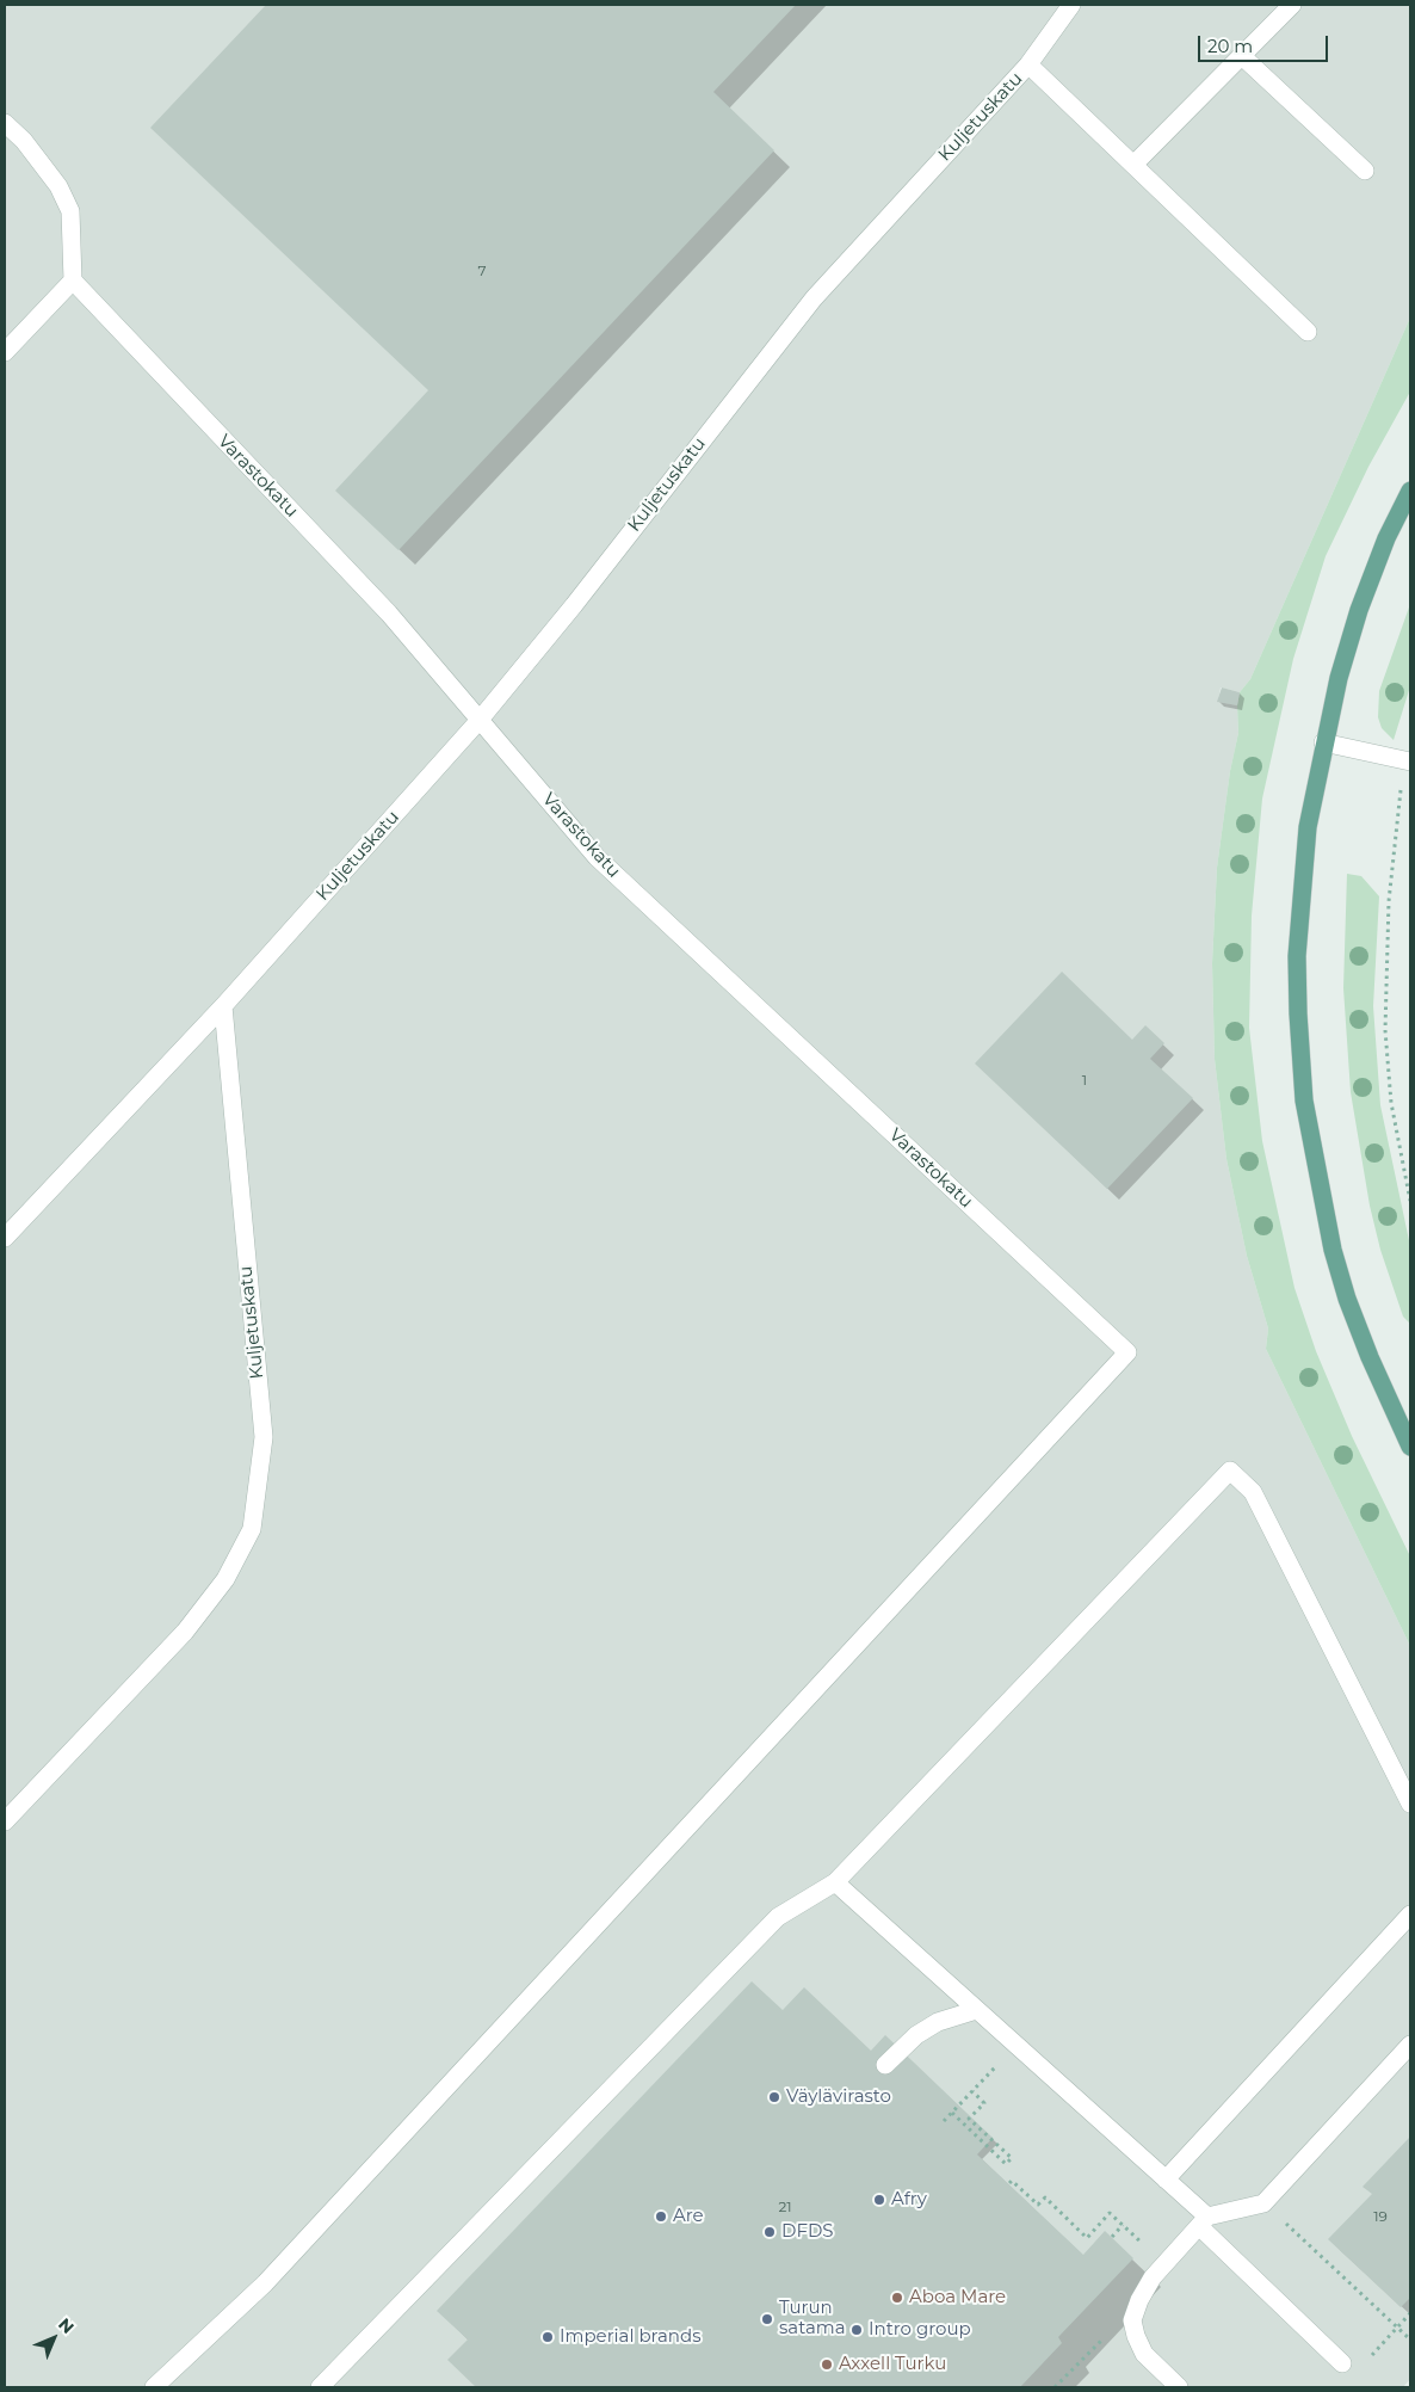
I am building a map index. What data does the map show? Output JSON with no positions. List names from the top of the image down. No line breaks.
{"streets":{"street":["Kuljetuskatu","Varastokatu"]},"crossings":[["Kuljetuskatu","Varastokatu"]],"places":["Väylävirasto","Afry","Are","DFDS","Aboa Mare","Turun satama","Intro group","Imperial brands","Axxell Turku"],"house_numbers":["7","1","21","19"],"scale_bar":"20 m","north":"top right"}
